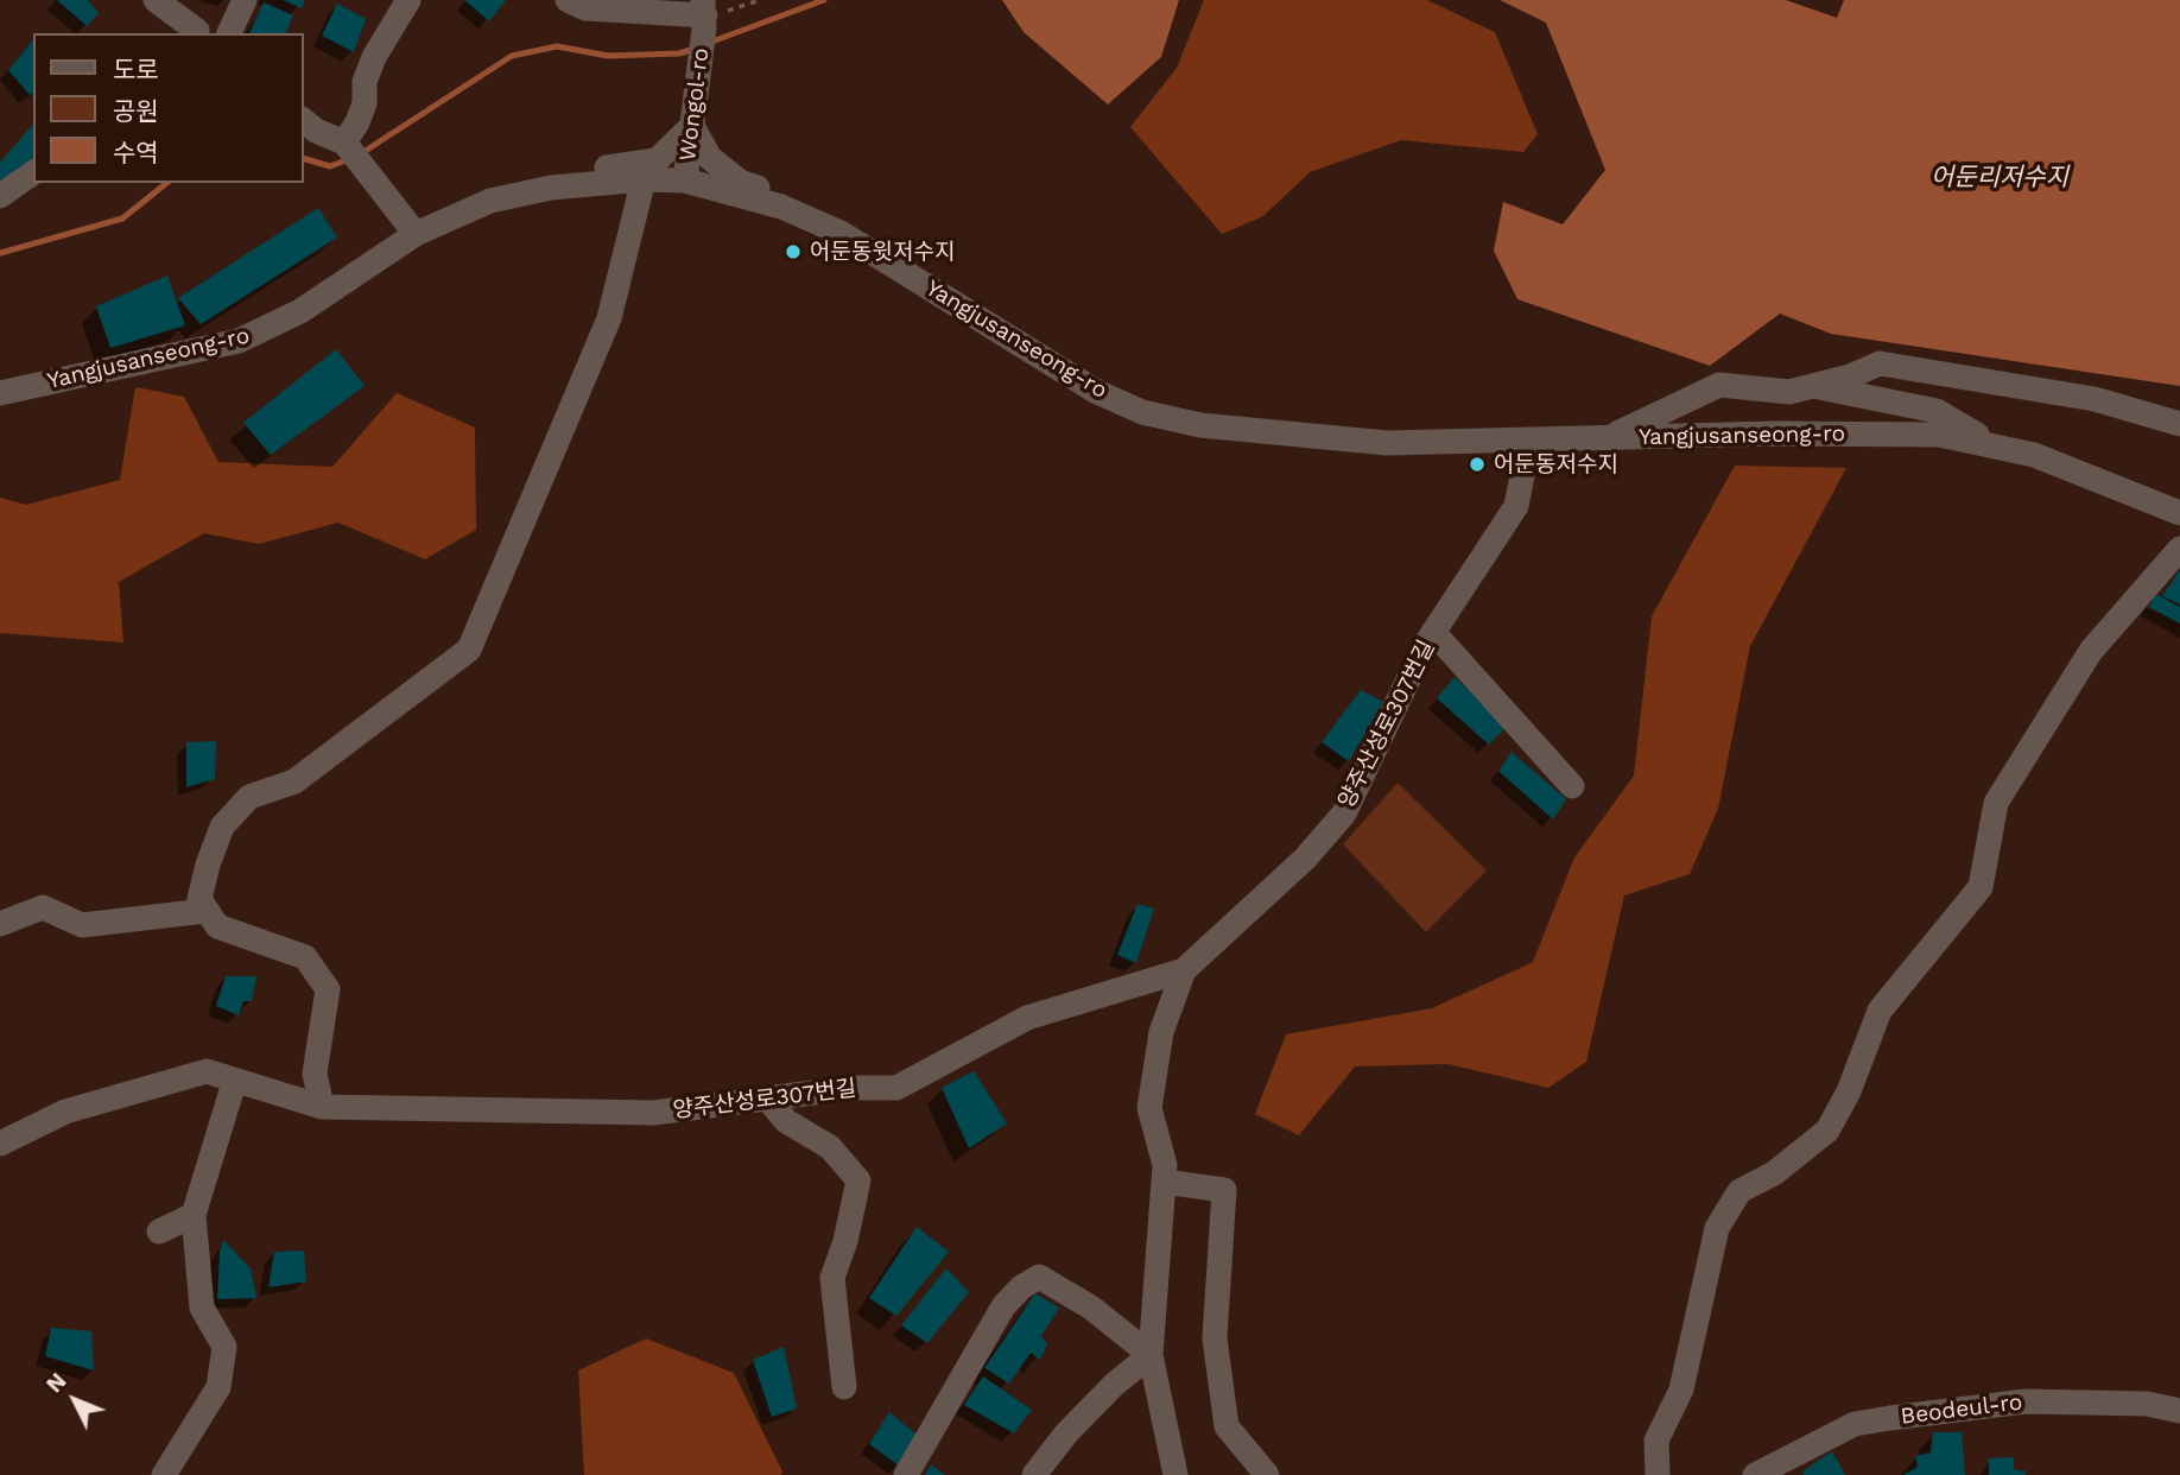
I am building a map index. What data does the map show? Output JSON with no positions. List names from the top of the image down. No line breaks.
{"streets":{"street":["Wongol-ro","Yangjusanseong-ro","양주산성로307번길","Beodeul-ro"]},"crossings":[["Wongol-ro","Yangjusanseong-ro"],["Yangjusanseong-ro","양주산성로307번길"]],"water":["어둔리저수지"],"places":["어둔동윗저수지","어둔동저수지"],"legend":["도로","공원","수역"],"north":"top left"}
